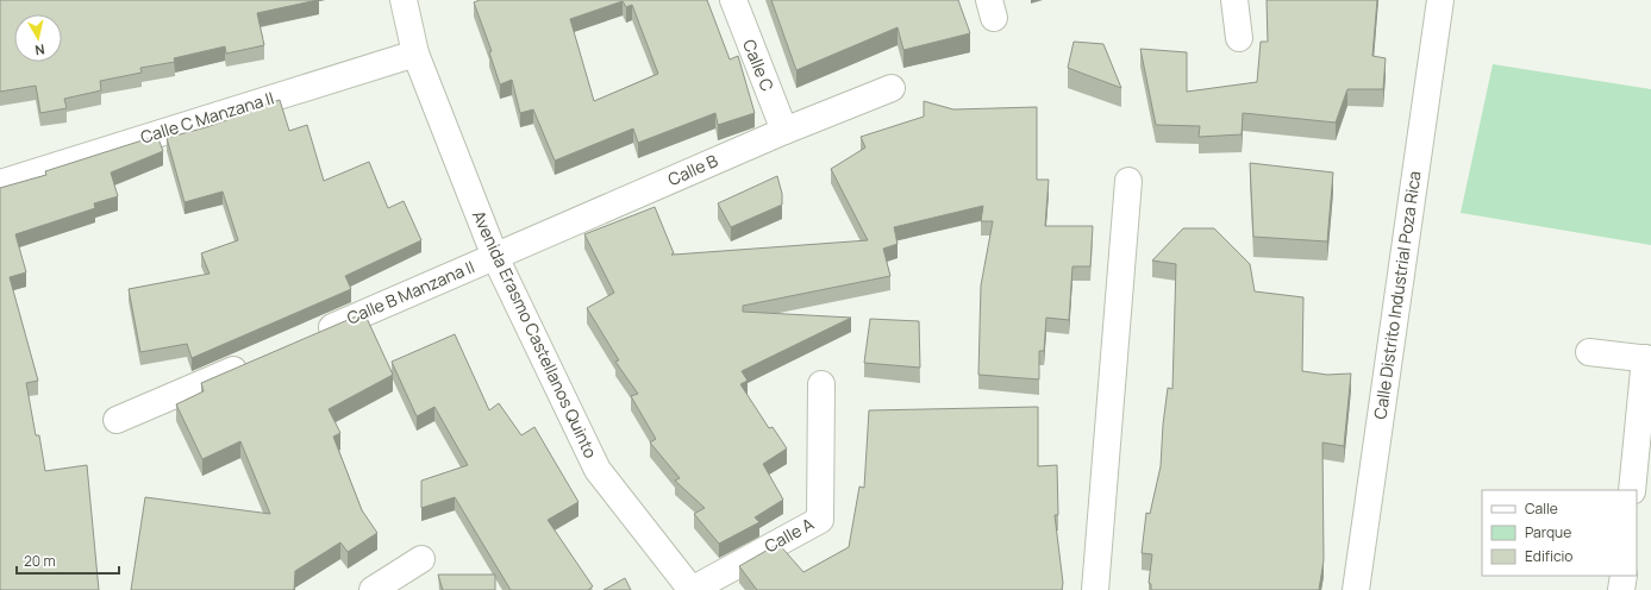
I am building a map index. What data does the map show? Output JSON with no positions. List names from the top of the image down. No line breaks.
{"streets":{"street":["Calle C","Calle C Manzana II","Calle B","Calle B Manzana II","Calle Distrito Industrial Poza Rica","Avenida Erasmo Castellanos Quinto","Calle A"]},"crossings":[["Calle C","Calle B"],["Calle C Manzana II","Avenida Erasmo Castellanos Quinto"],["Calle B","Calle B Manzana II"],["Calle B","Avenida Erasmo Castellanos Quinto"],["Calle B Manzana II","Avenida Erasmo Castellanos Quinto"],["Avenida Erasmo Castellanos Quinto","Calle A"]],"legend":["Calle","Parque","Edificio"],"scale_bar":"20 m","north":"bottom"}
